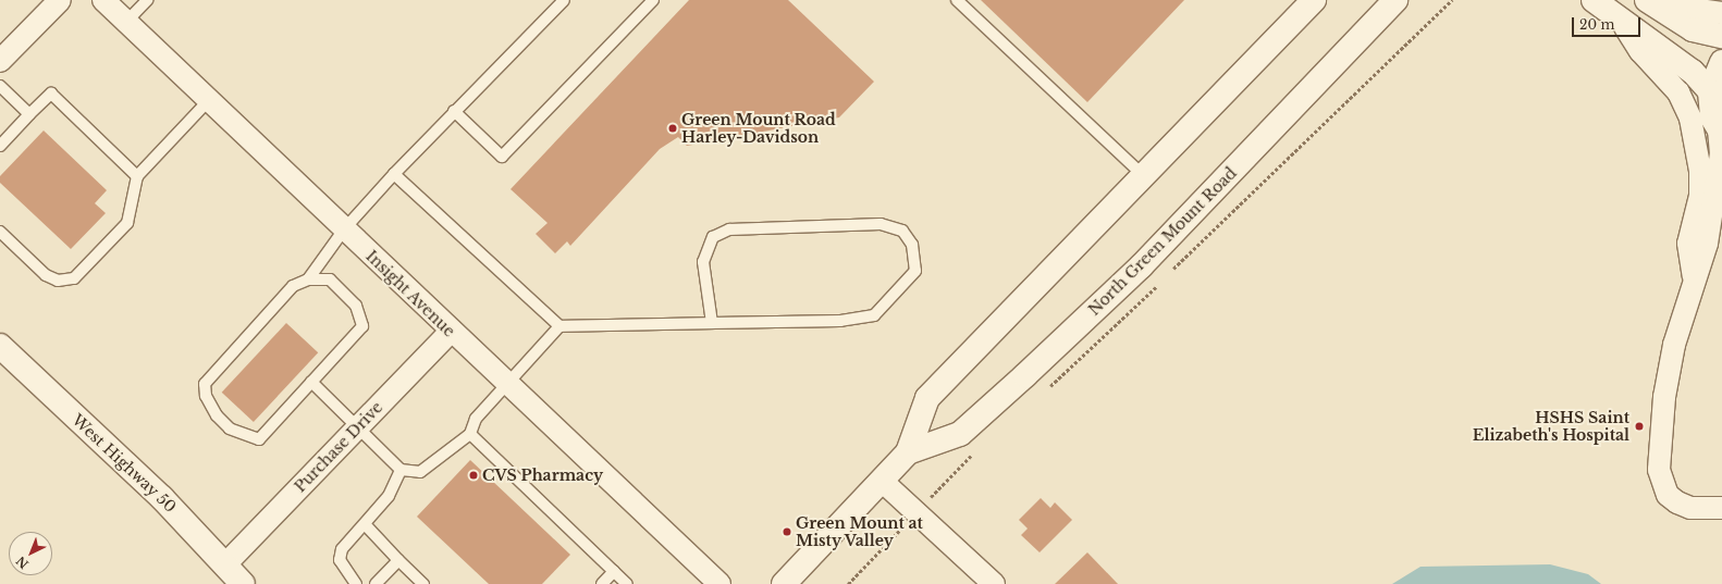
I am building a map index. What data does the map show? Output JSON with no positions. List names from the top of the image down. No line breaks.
{"streets":{"street":["North Green Mount Road","Insight Avenue","Purchase Drive","West Highway 50"]},"crossings":[["Insight Avenue","Purchase Drive"],["Purchase Drive","West Highway 50"]],"places":["Green Mount Road Harley-Davidson","HSHS Saint Elizabeth's Hospital","CVS Pharmacy","Green Mount at Misty Valley"],"scale_bar":"20 m","north":"bottom left"}
